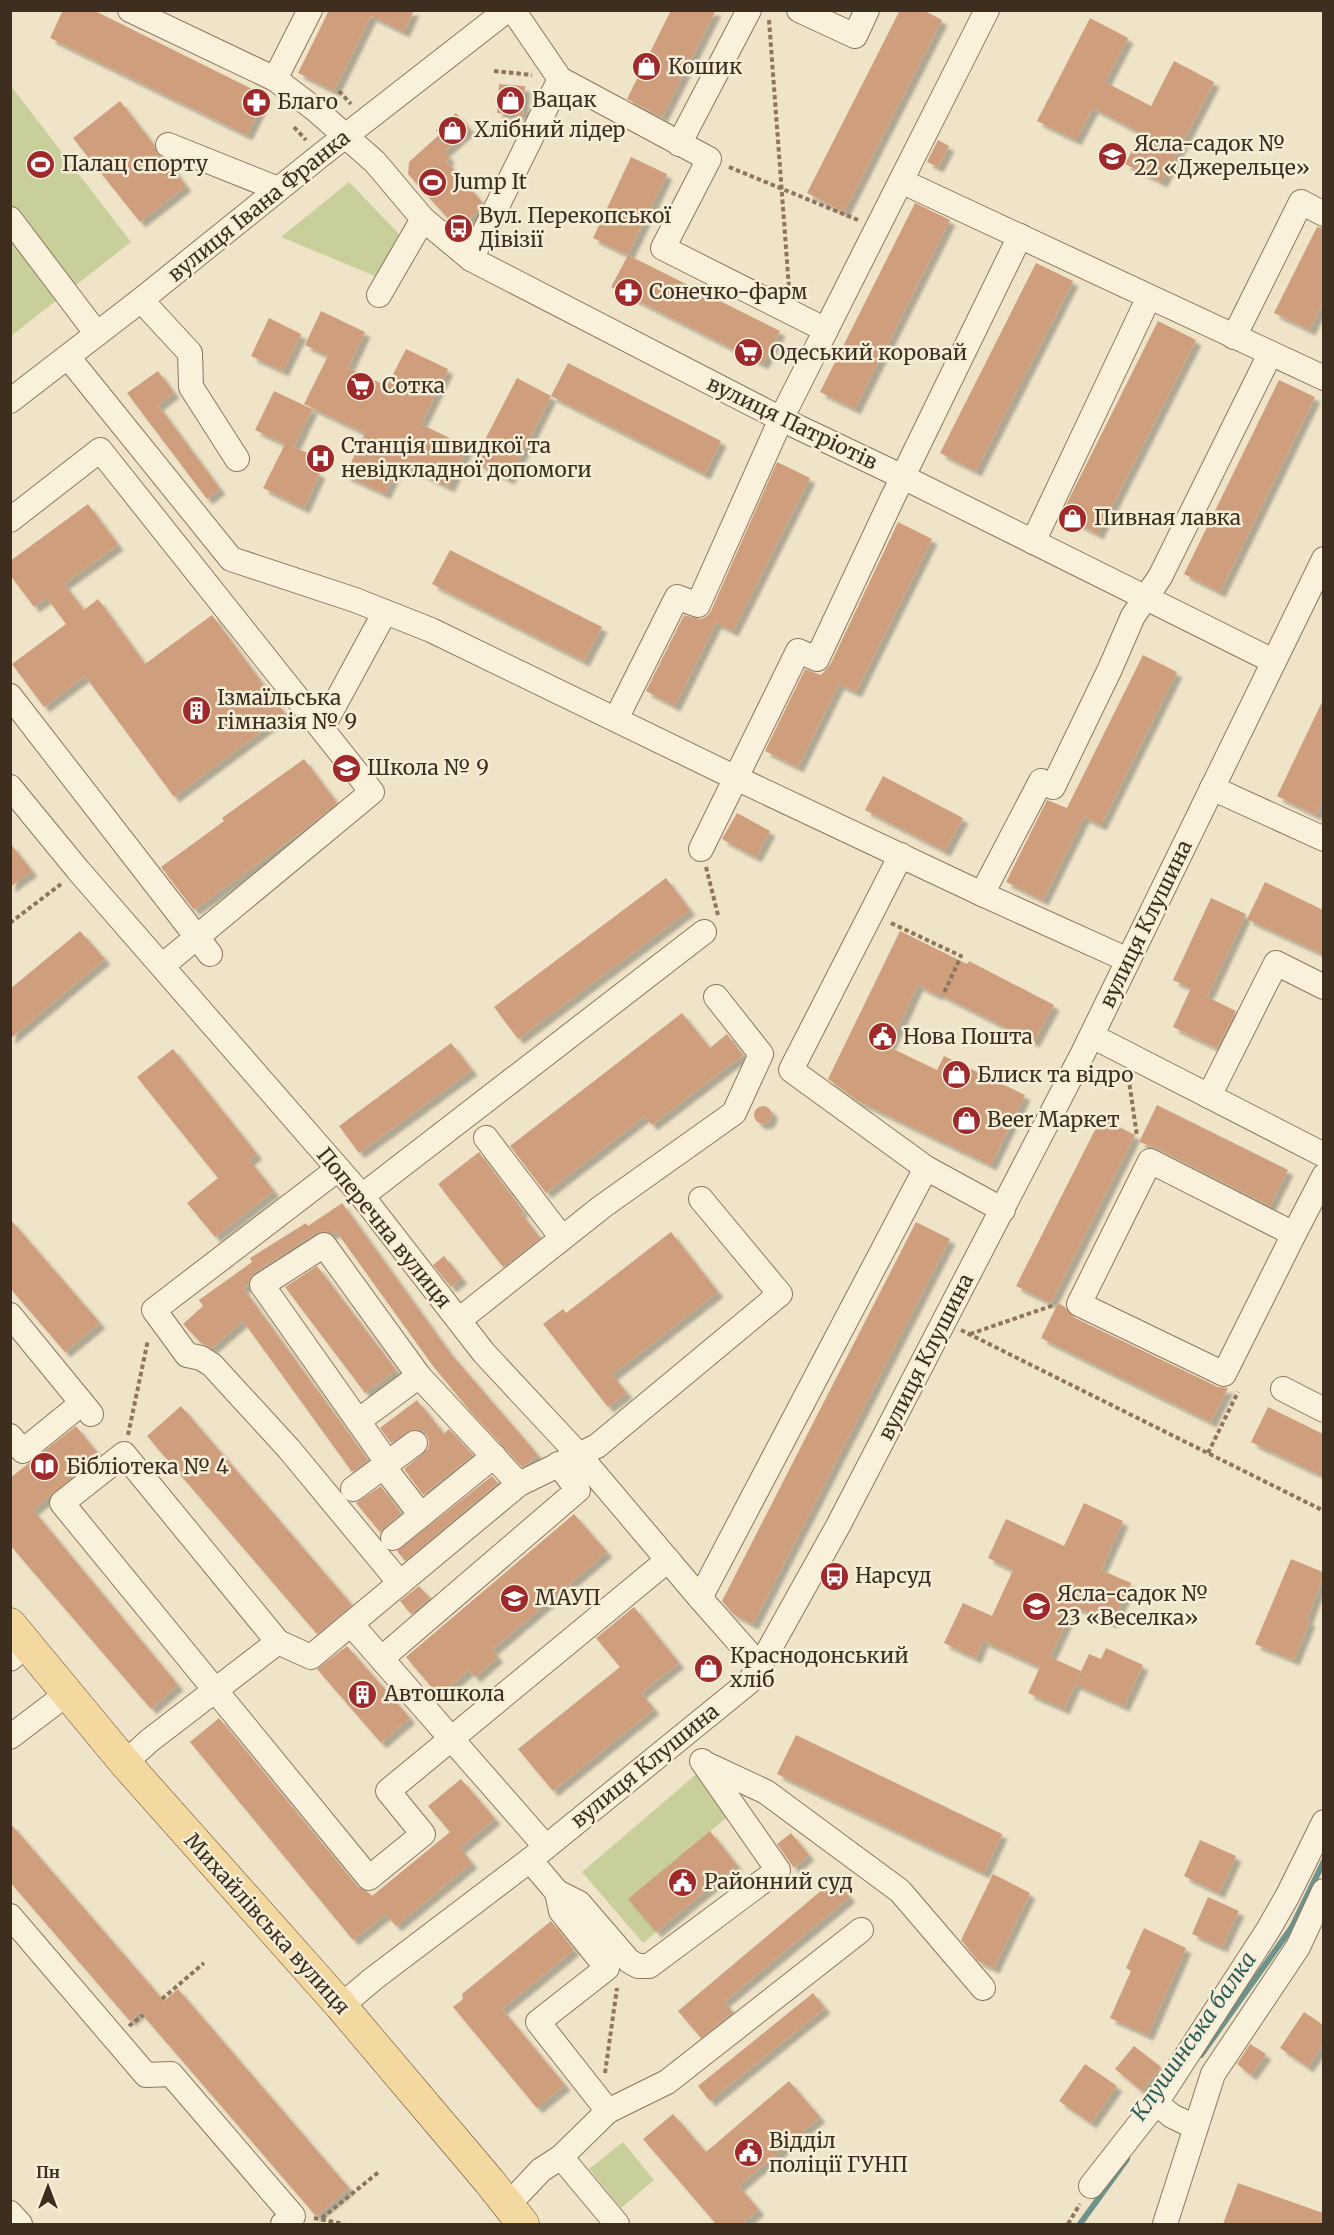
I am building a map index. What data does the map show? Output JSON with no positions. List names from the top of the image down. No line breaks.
{"streets":{"main road":["Михайлівська вулиця"],"street":["вулиця Івана Франка","вулиця Патріотів","вулиця Клушина","Поперечна вулиця"]},"crossings":[["вулиця Івана Франка","вулиця Патріотів"],["вулиця Патріотів","вулиця Клушина"],["вулиця Клушина","Поперечна вулиця"],["вулиця Клушина","Михайлівська вулиця"]],"water":["Клушинська балка"],"places":{"shop":["Кошик","Вацак","Хлібний лідер","Пивная лавка","Блиск та відро","Beer Маркет","Краснодонський хліб"],"pharmacy":["Благо","Сонечко-фарм"],"school or university":["Ясла-садок № 22 «Джерельце»","Школа № 9","МАУП","Ясла-садок № 23 «Веселка»"],"sports":["Палац спорту","Jump It"],"bus stop":["Вул. Перекопської Дівізії","Нарсуд"],"supermarket":["Одеський коровай","Сотка"],"hospital":["Станція швидкої та невідкладної допомоги"],"building":["Ізмаїльська гімназія № 9","Автошкола"],"public building":["Нова Пошта","Районний суд","Відділ поліції ГУНП"],"library":["Бібліотека № 4"]},"north":"top"}
